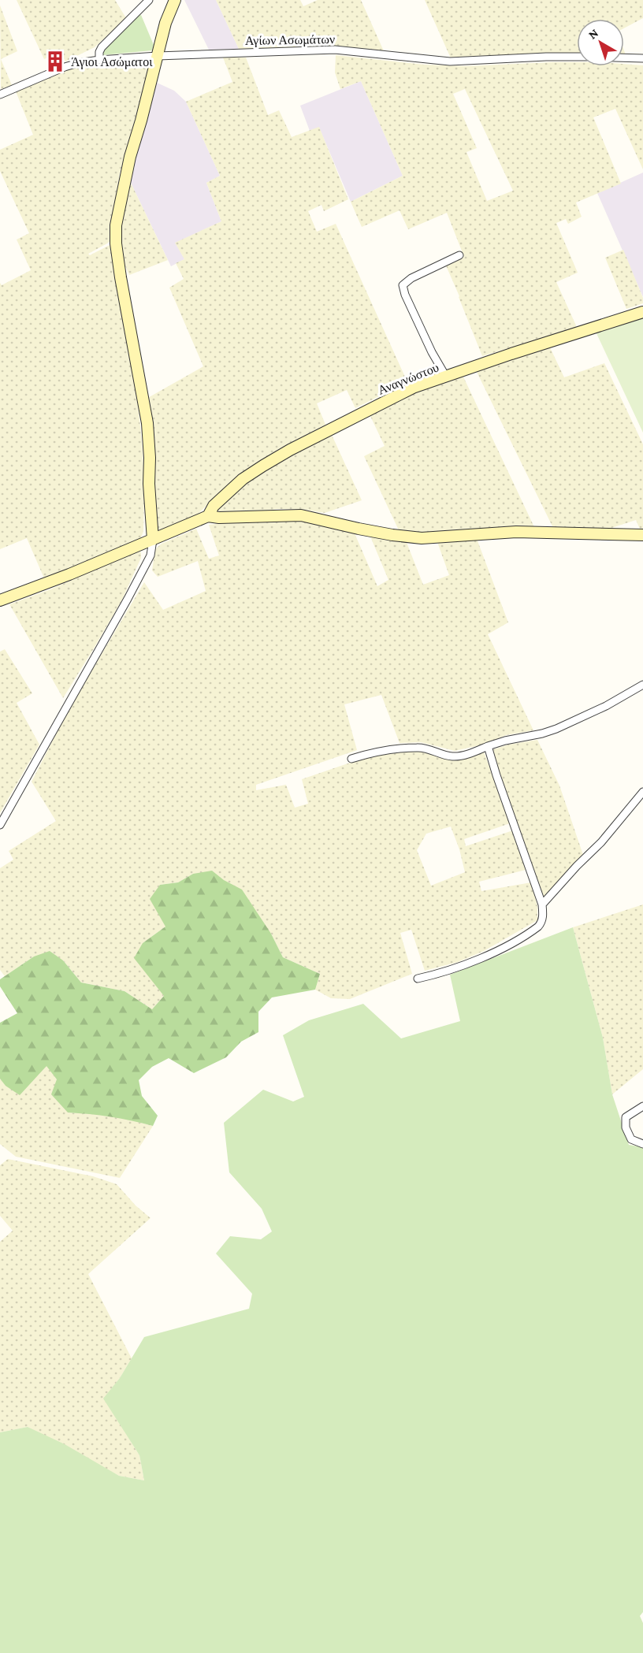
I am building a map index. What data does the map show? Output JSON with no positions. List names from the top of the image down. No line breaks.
{"streets":{"street":["Αγίων Ασωμάτων","Αναγνώστου"]},"places":{"building":["Άγιοι Ασώματοι"]},"north":"top left"}
